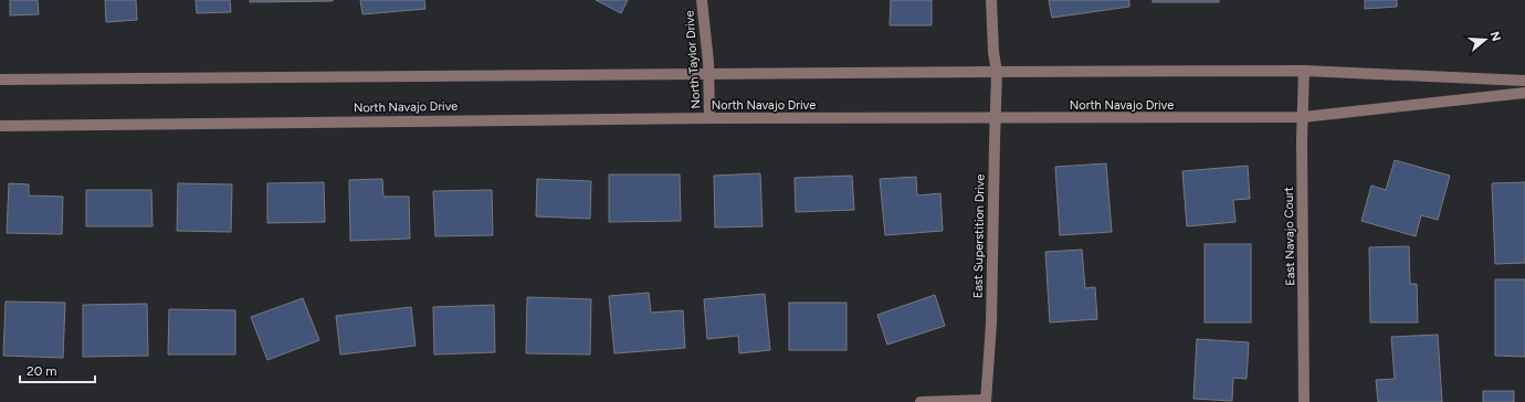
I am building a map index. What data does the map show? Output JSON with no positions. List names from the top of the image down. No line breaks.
{"streets":{"street":["North Taylor Drive","North Navajo Drive","East Superstition Drive","East Navajo Court"]},"crossings":[["North Taylor Drive","North Navajo Drive"],["North Navajo Drive","East Superstition Drive"],["North Navajo Drive","East Navajo Court"]],"scale_bar":"20 m","north":"right"}
